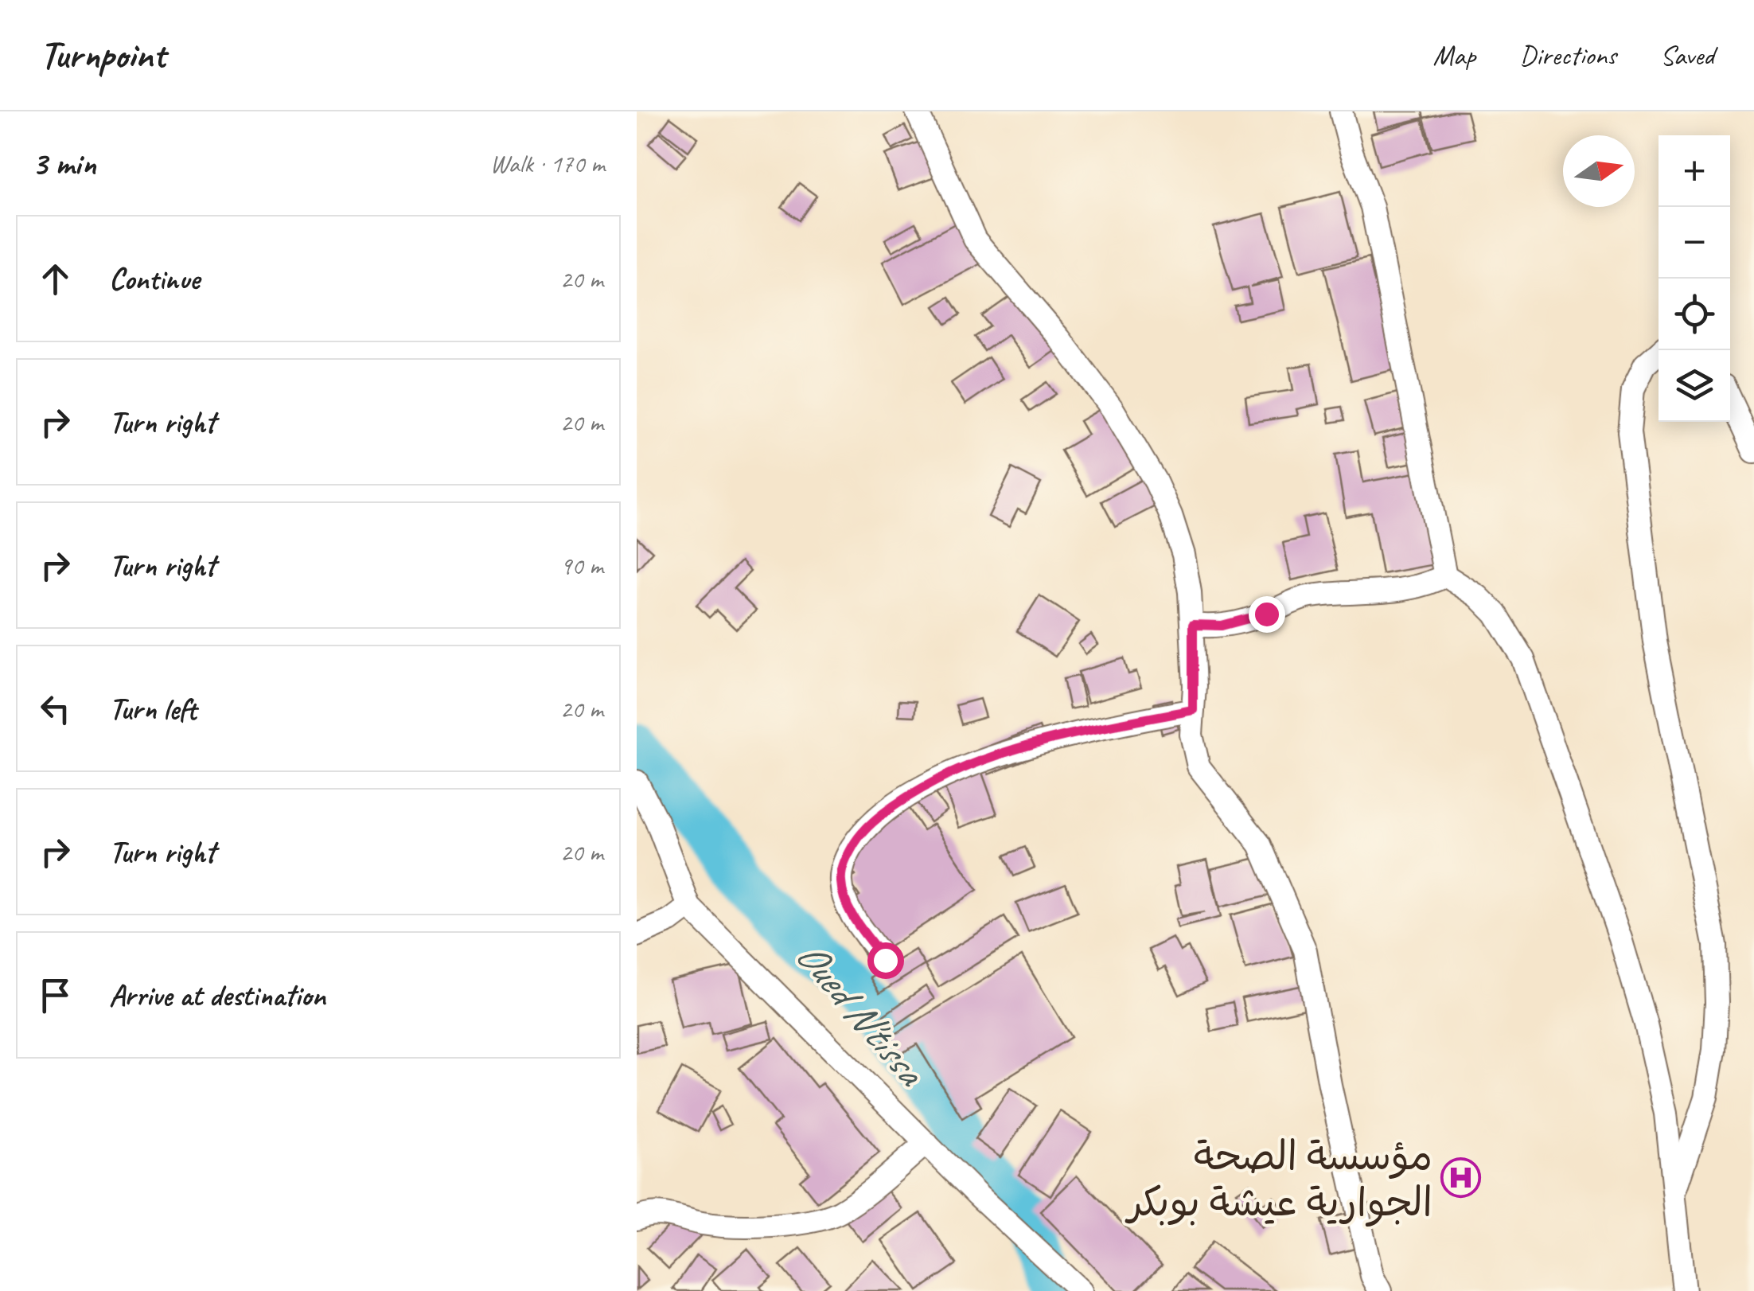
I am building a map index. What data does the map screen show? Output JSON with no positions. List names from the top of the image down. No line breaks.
{"water":["Oued N'tissa"],"places":{"hospital":["مؤسسة الصحة الجوارية عيشة بوبكر"]},"north":"right","page":{"header":"Turnpoint","nav":["Map","Directions","Saved"],"heading":["3 min","Walk · 170 m"],"map_buttons":["+","−"],"list":[["Continue","20 m"],["Turn right","20 m"],["Turn right","90 m"],["Turn left","20 m"],["Turn right","20 m"],"Arrive at destination"]}}
